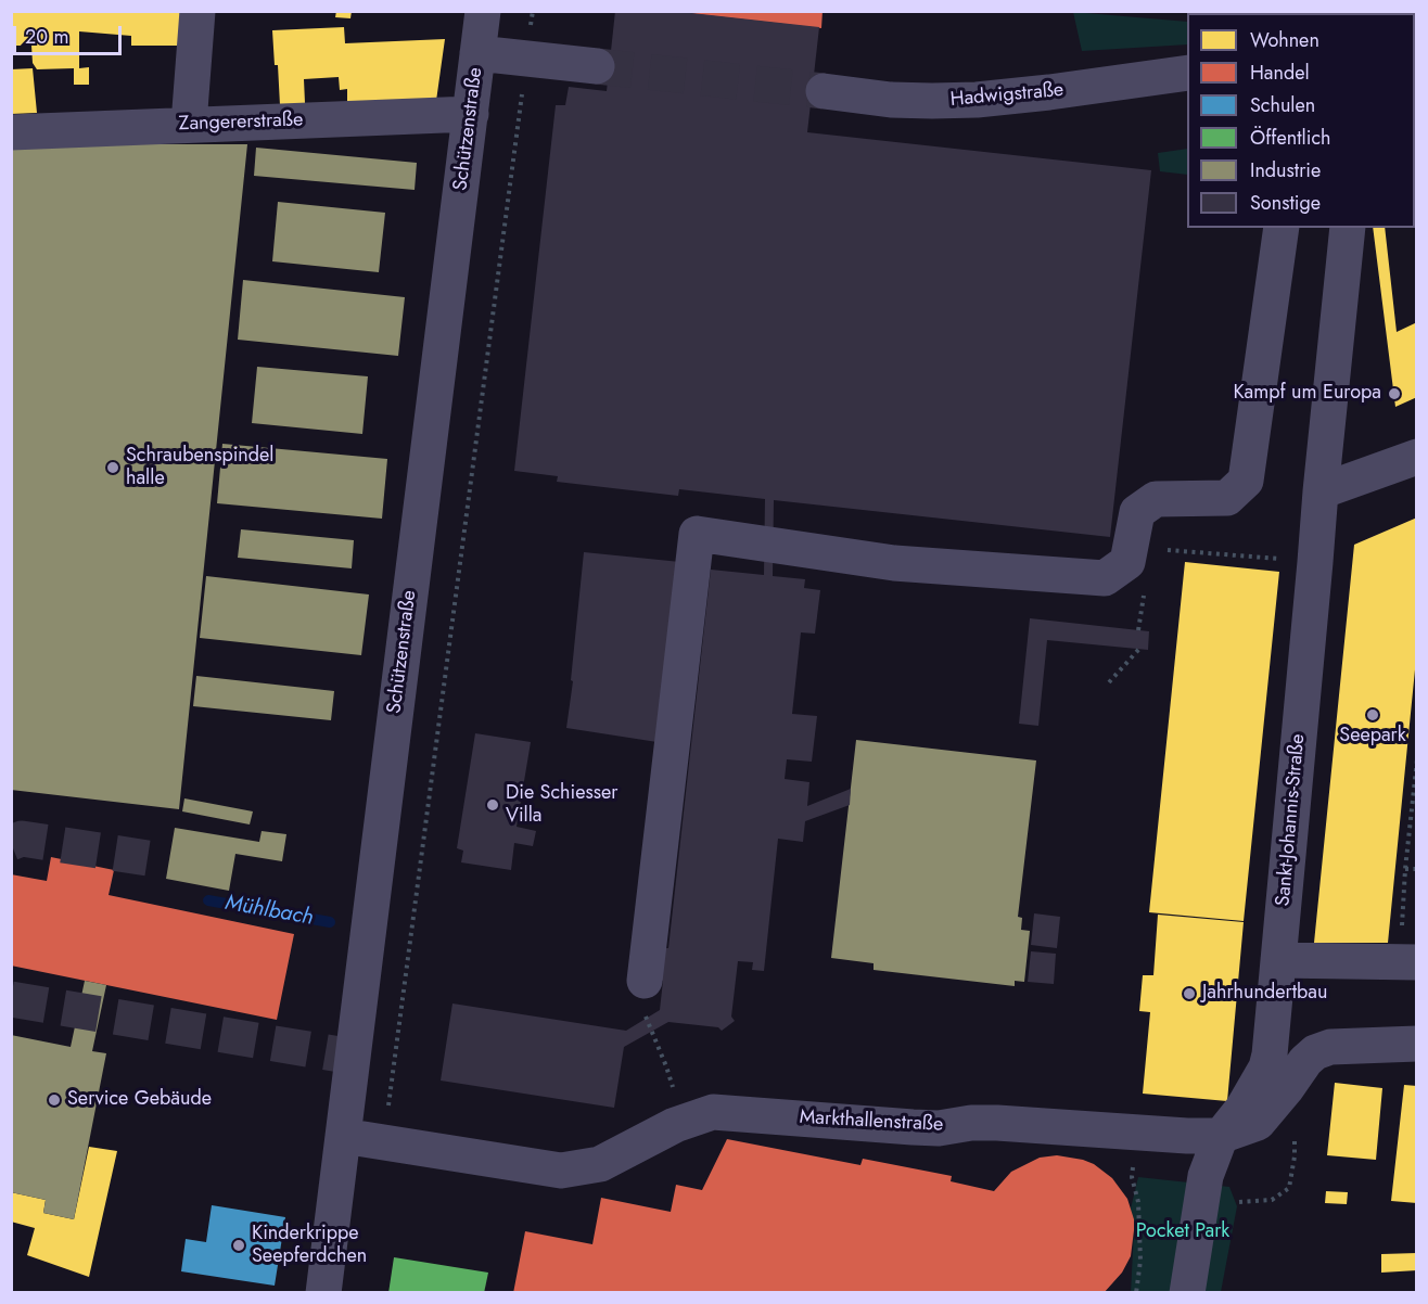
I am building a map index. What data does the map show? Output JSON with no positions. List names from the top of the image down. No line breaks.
{"streets":{"street":["Hadwigstraße","Zangererstraße","Schützenstraße","Sankt-Johannis-Straße","Markthallenstraße"]},"crossings":[["Zangererstraße","Schützenstraße"],["Schützenstraße","Markthallenstraße"],["Sankt-Johannis-Straße","Markthallenstraße"]],"water":["Mühlbach"],"parks":["Pocket Park"],"places":["Kampf um Europa","Schraubenspindel halle","Seepark","Die Schiesser Villa","Jahrhundertbau","Service Gebäude","Kinderkrippe Seepferdchen"],"legend":["Wohnen","Handel","Schulen","Öffentlich","Industrie","Sonstige"],"scale_bar":"20 m"}
